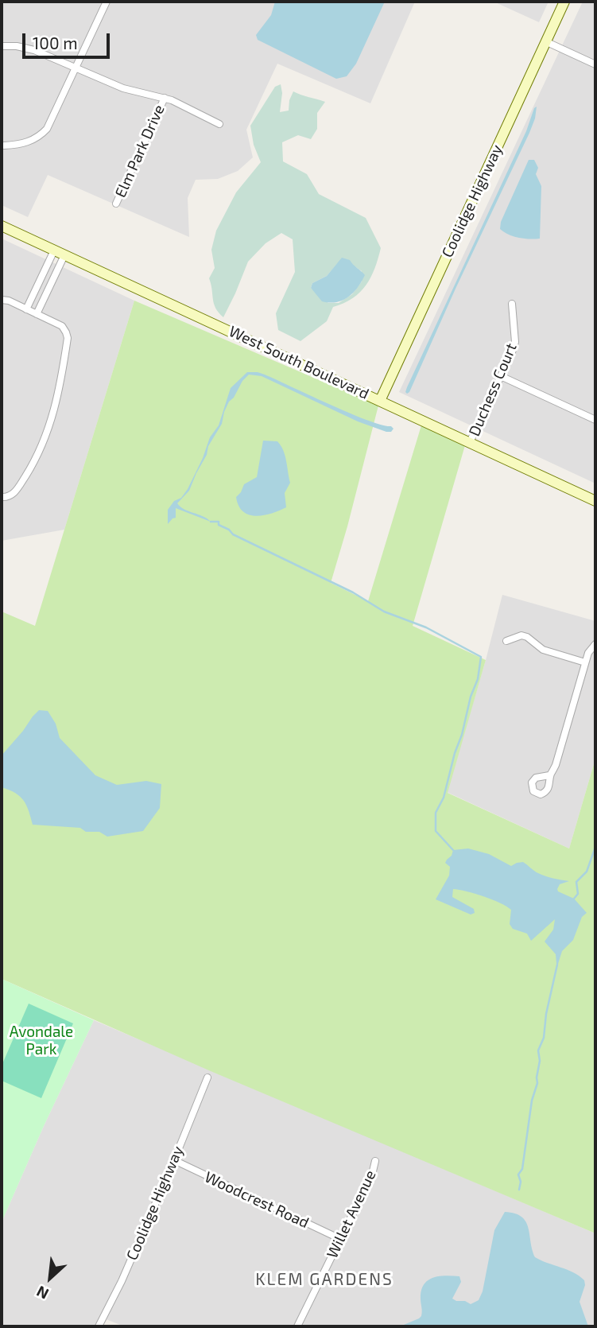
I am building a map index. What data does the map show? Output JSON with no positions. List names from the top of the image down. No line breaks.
{"streets":{"main road":["Coolidge Highway","West South Boulevard"],"street":["Elm Park Drive","Duchess Court","Woodcrest Road","Willet Avenue"]},"crossings":[["Coolidge Highway","West South Boulevard"],["Coolidge Highway","Woodcrest Road"],["West South Boulevard","Duchess Court"],["Woodcrest Road","Willet Avenue"]],"districts":["KLEM GARDENS"],"parks":["Avondale Park"],"scale_bar":"100 m","north":"bottom left"}
